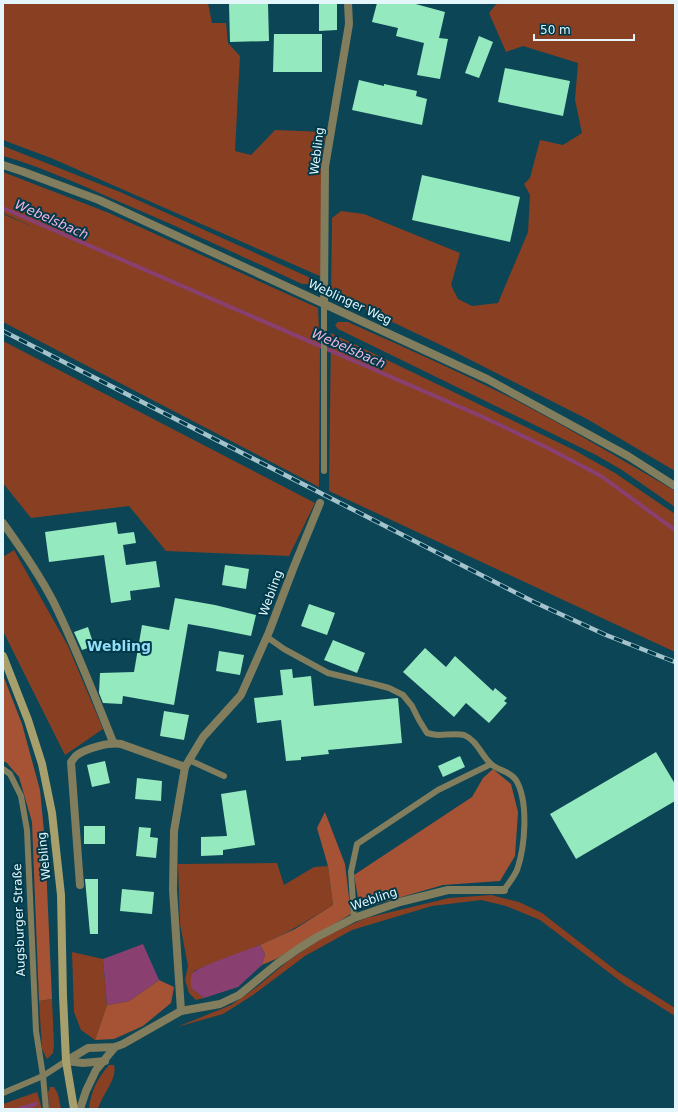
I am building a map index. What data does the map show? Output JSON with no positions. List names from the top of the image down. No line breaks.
{"streets":{"main road":["Webling"],"street":["Weblinger Weg"],"lane":["Augsburger Straße"]},"crossings":[["Webling","Weblinger Weg"]],"districts":["Webling"],"water":["Webelsbach"],"scale_bar":"50 m"}
